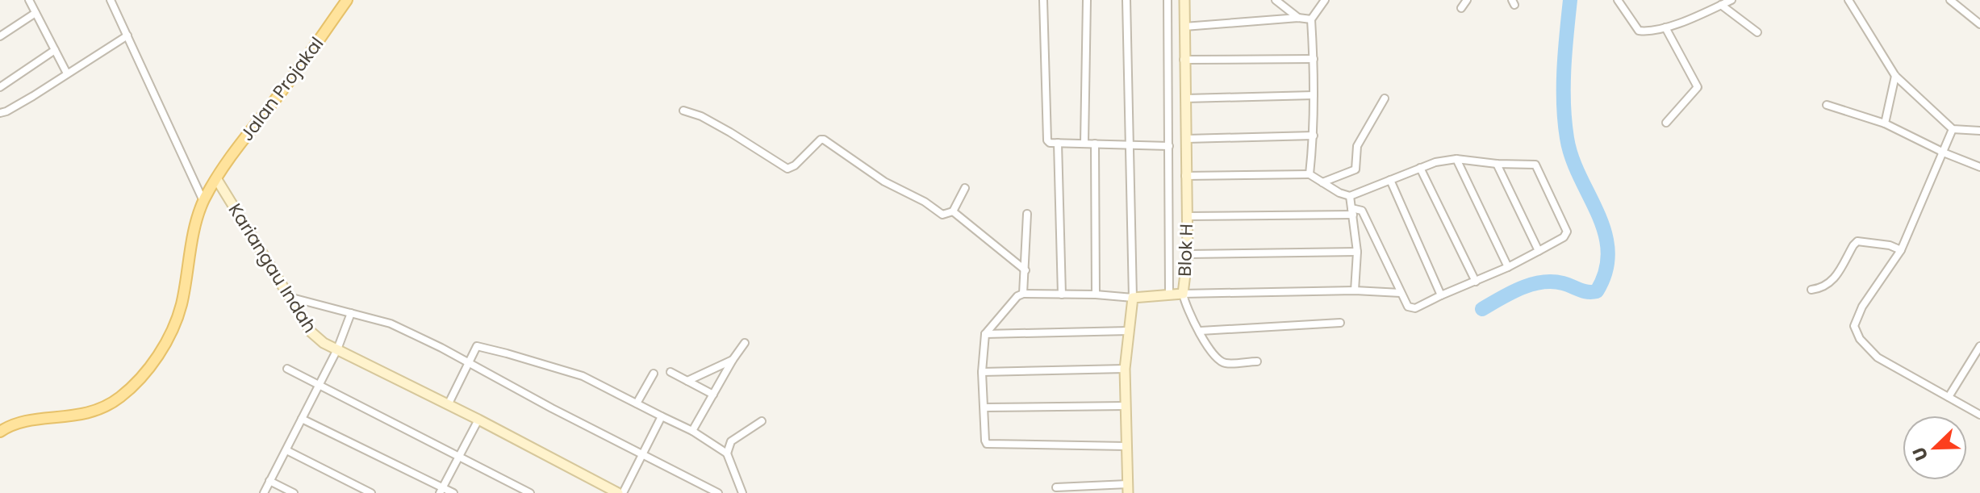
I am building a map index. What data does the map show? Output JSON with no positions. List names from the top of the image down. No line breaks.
{"streets":{"main road":["Jalan Projakal"],"street":["Blok H","Kariangau Indah"]},"crossings":[["Jalan Projakal","Kariangau Indah"]],"north":"bottom left"}
